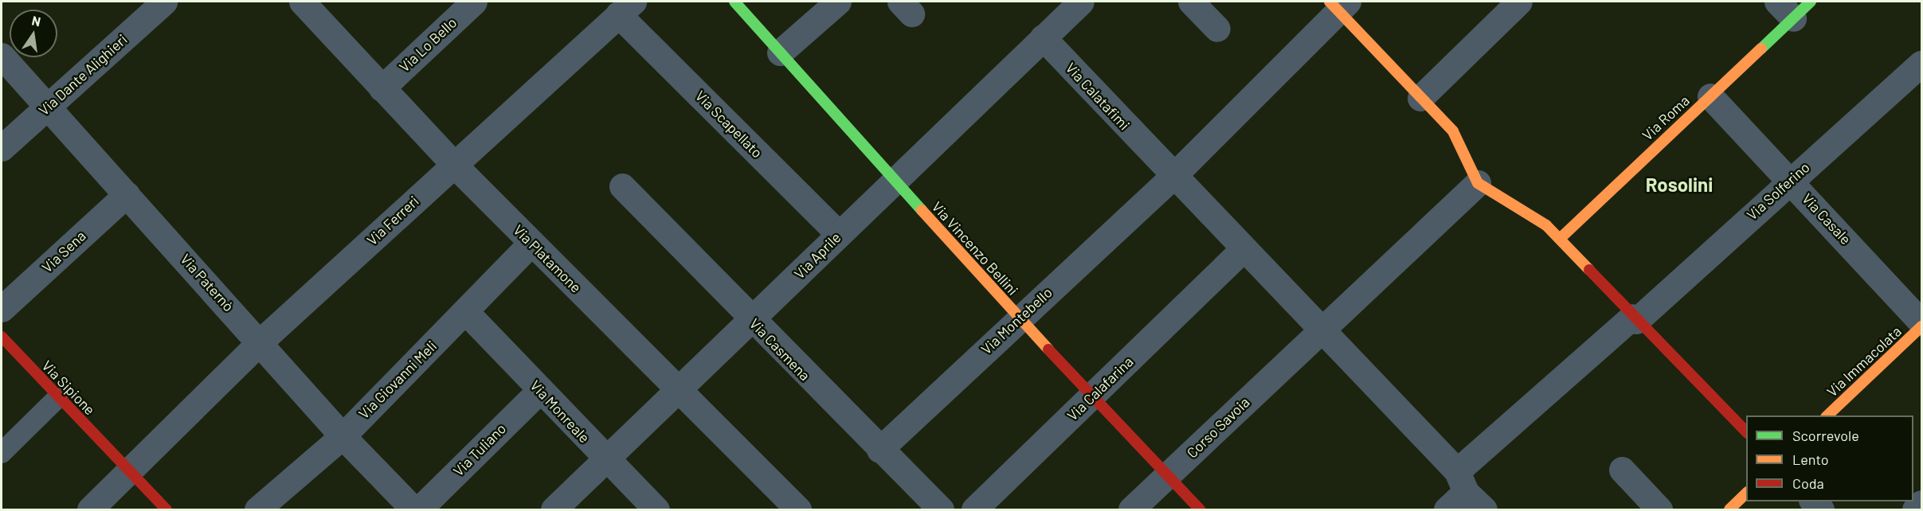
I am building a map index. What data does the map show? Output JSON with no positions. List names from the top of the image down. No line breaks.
{"streets":{"street":["Via Lo Bello","Via Dante Alighieri","Via Calatafimi","Via Roma","Via Scapellato","Via Solferino","Via Casale","Via Ferreri","Via Vincenzo Bellini","Via Sena","Via Aprile","Via Platamone","Via Paternò","Via Montebello","Via Casmena","Via Immacolata","Via Giovanni Meli","Via Sipione","Via Calafarina","Via Monreale","Corso Savoia","Via Tuliano"]},"crossings":[["Via Lo Bello","Via Platamone"],["Via Dante Alighieri","Via Paternò"],["Via Calatafimi","Via Solferino"],["Via Calatafimi","Via Aprile"],["Via Calatafimi","Via Montebello"],["Via Calatafimi","Via Calafarina"],["Via Calatafimi","Corso Savoia"],["Via Roma","Via Casale"],["Via Scapellato","Via Ferreri"],["Via Scapellato","Via Aprile"],["Via Solferino","Via Casale"],["Via Ferreri","Via Platamone"],["Via Ferreri","Via Paternò"],["Via Ferreri","Via Sipione"],["Via Vincenzo Bellini","Via Aprile"],["Via Vincenzo Bellini","Via Montebello"],["Via Vincenzo Bellini","Via Calafarina"],["Via Vincenzo Bellini","Corso Savoia"],["Via Sena","Via Paternò"],["Via Aprile","Via Platamone"],["Via Aprile","Via Casmena"],["Via Aprile","Via Monreale"],["Via Platamone","Via Giovanni Meli"],["Via Paternò","Via Giovanni Meli"],["Via Montebello","Via Casmena"],["Via Giovanni Meli","Via Monreale"],["Via Monreale","Via Tuliano"]],"districts":["Rosolini"],"legend":["Scorrevole","Lento","Coda"],"north":"top"}
